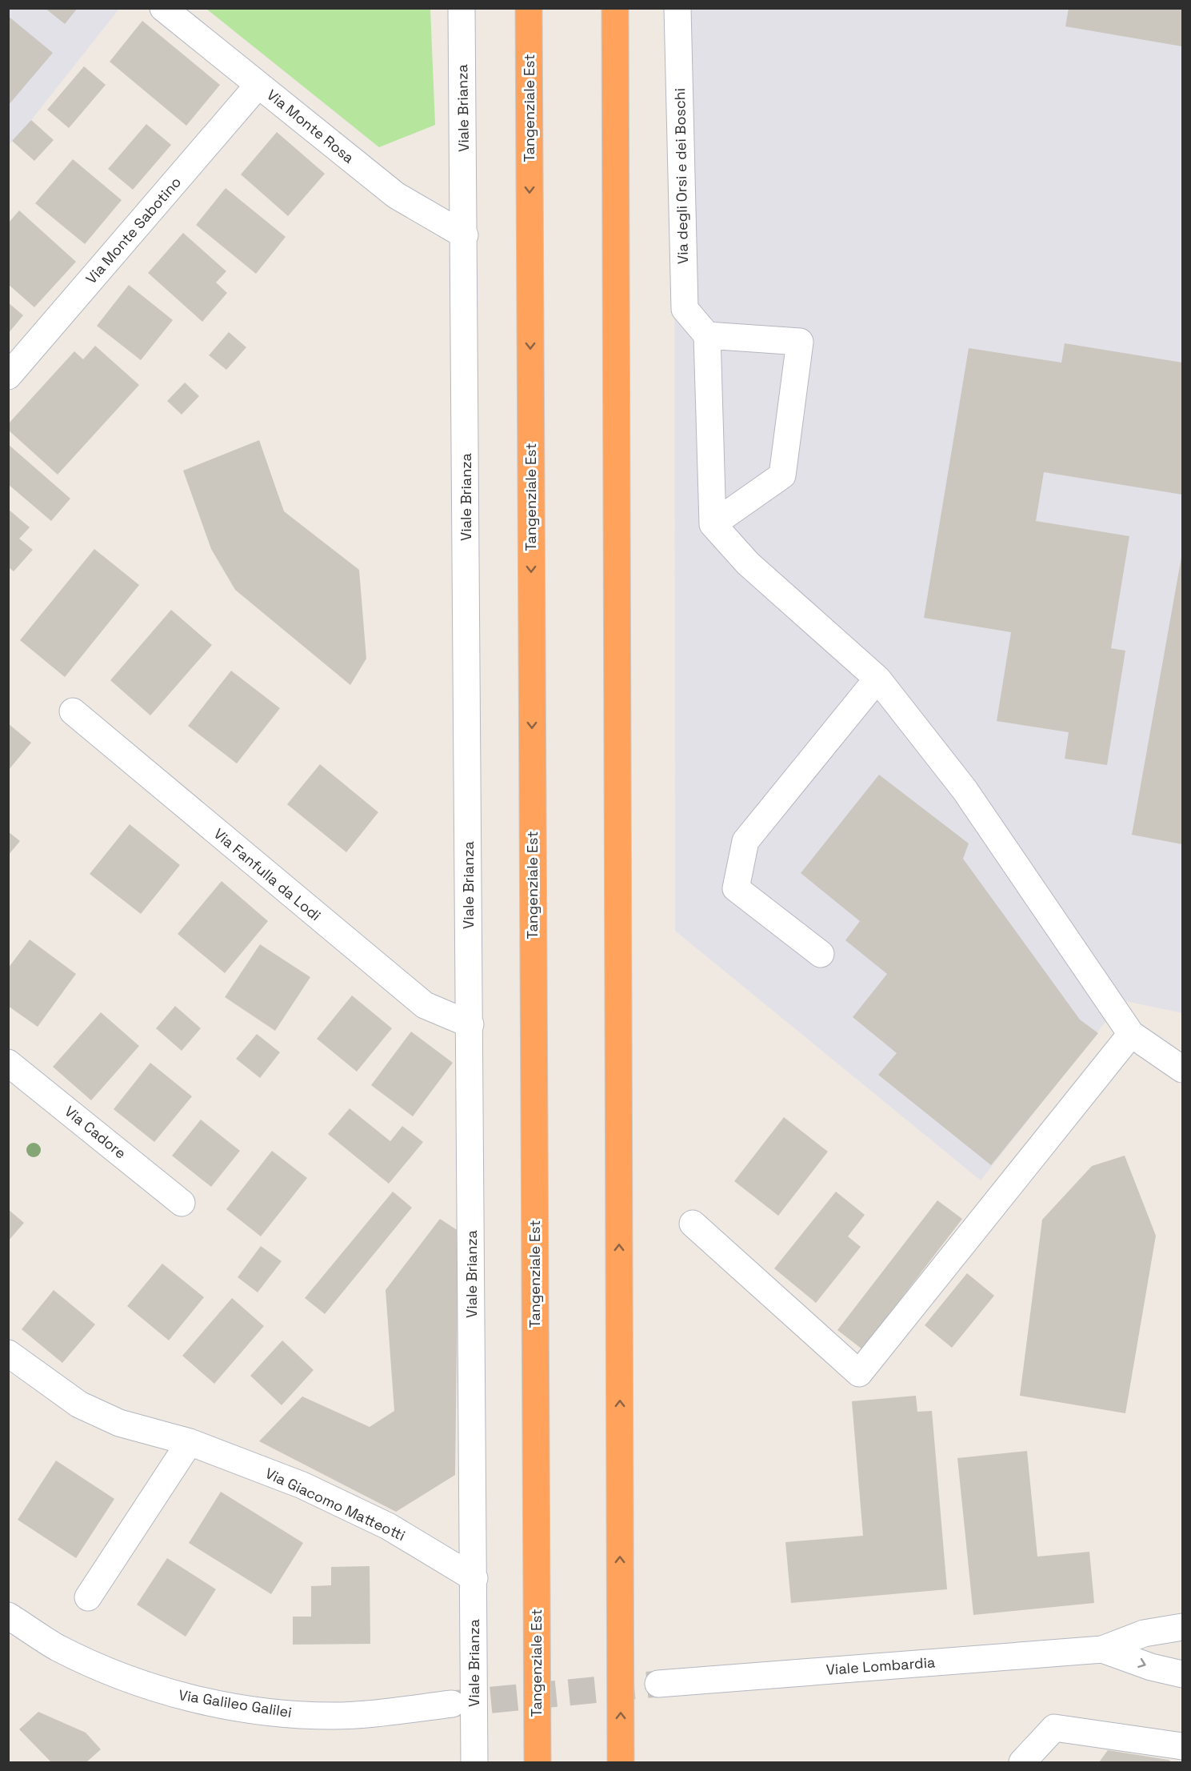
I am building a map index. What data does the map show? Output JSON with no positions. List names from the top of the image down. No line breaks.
{"streets":{"highway":["Tangenziale Est"],"street":["Viale Brianza","Via Monte Rosa","Via degli Orsi e dei Boschi","Via Monte Sabotino","Via Fanfulla da Lodi","Via Cadore","Via Giacomo Matteotti","Viale Lombardia","Via Galileo Galilei"]},"crossings":[["Viale Brianza","Via Monte Rosa"],["Viale Brianza","Via Fanfulla da Lodi"],["Viale Brianza","Via Giacomo Matteotti"],["Via Monte Rosa","Via Monte Sabotino"]]}
